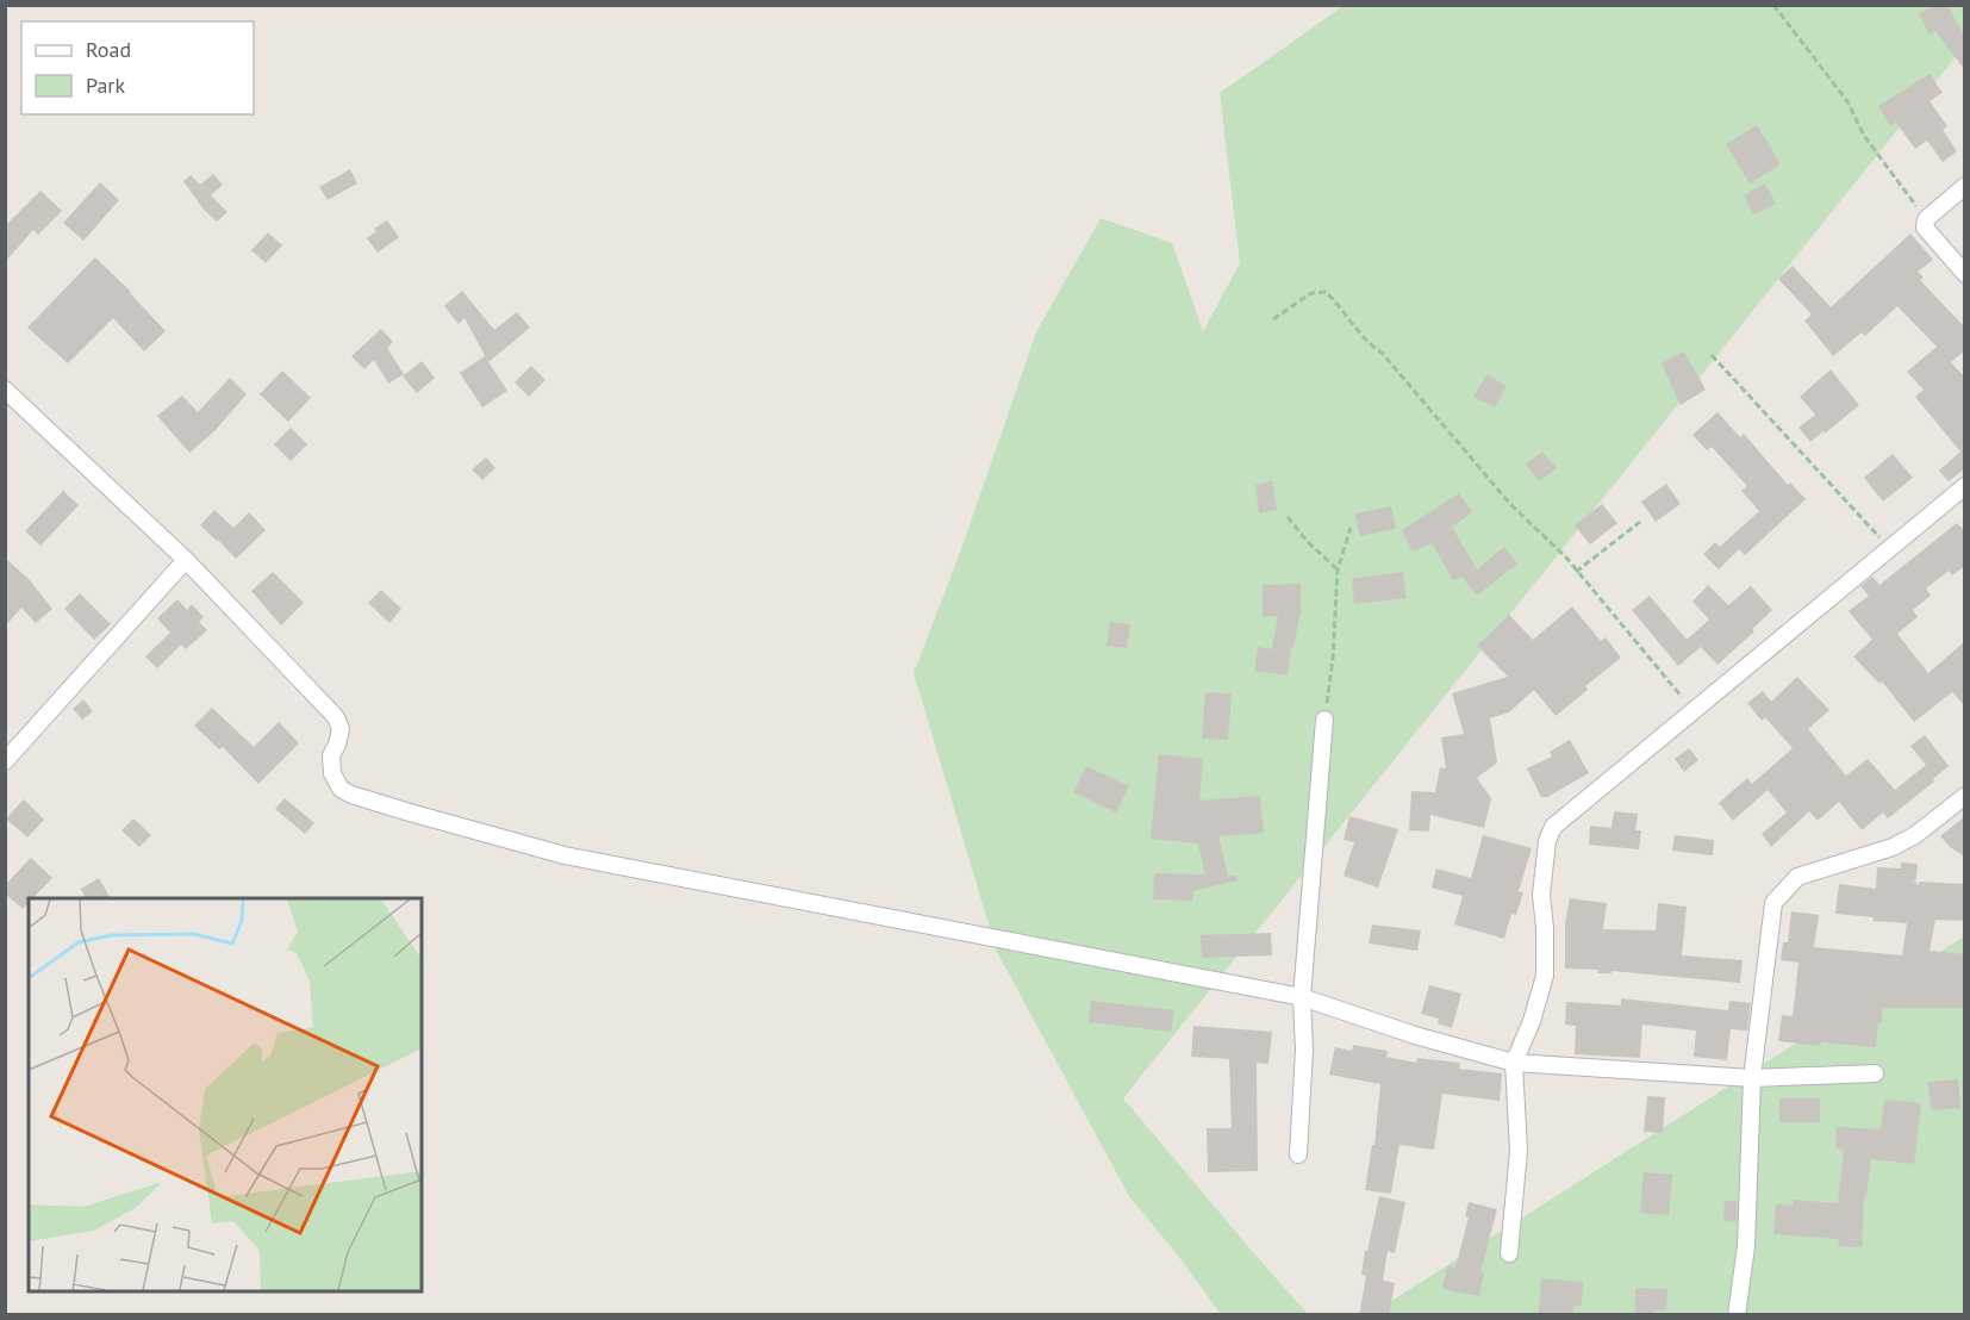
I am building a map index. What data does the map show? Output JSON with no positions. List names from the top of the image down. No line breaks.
{"legend":["Road","Park"]}
